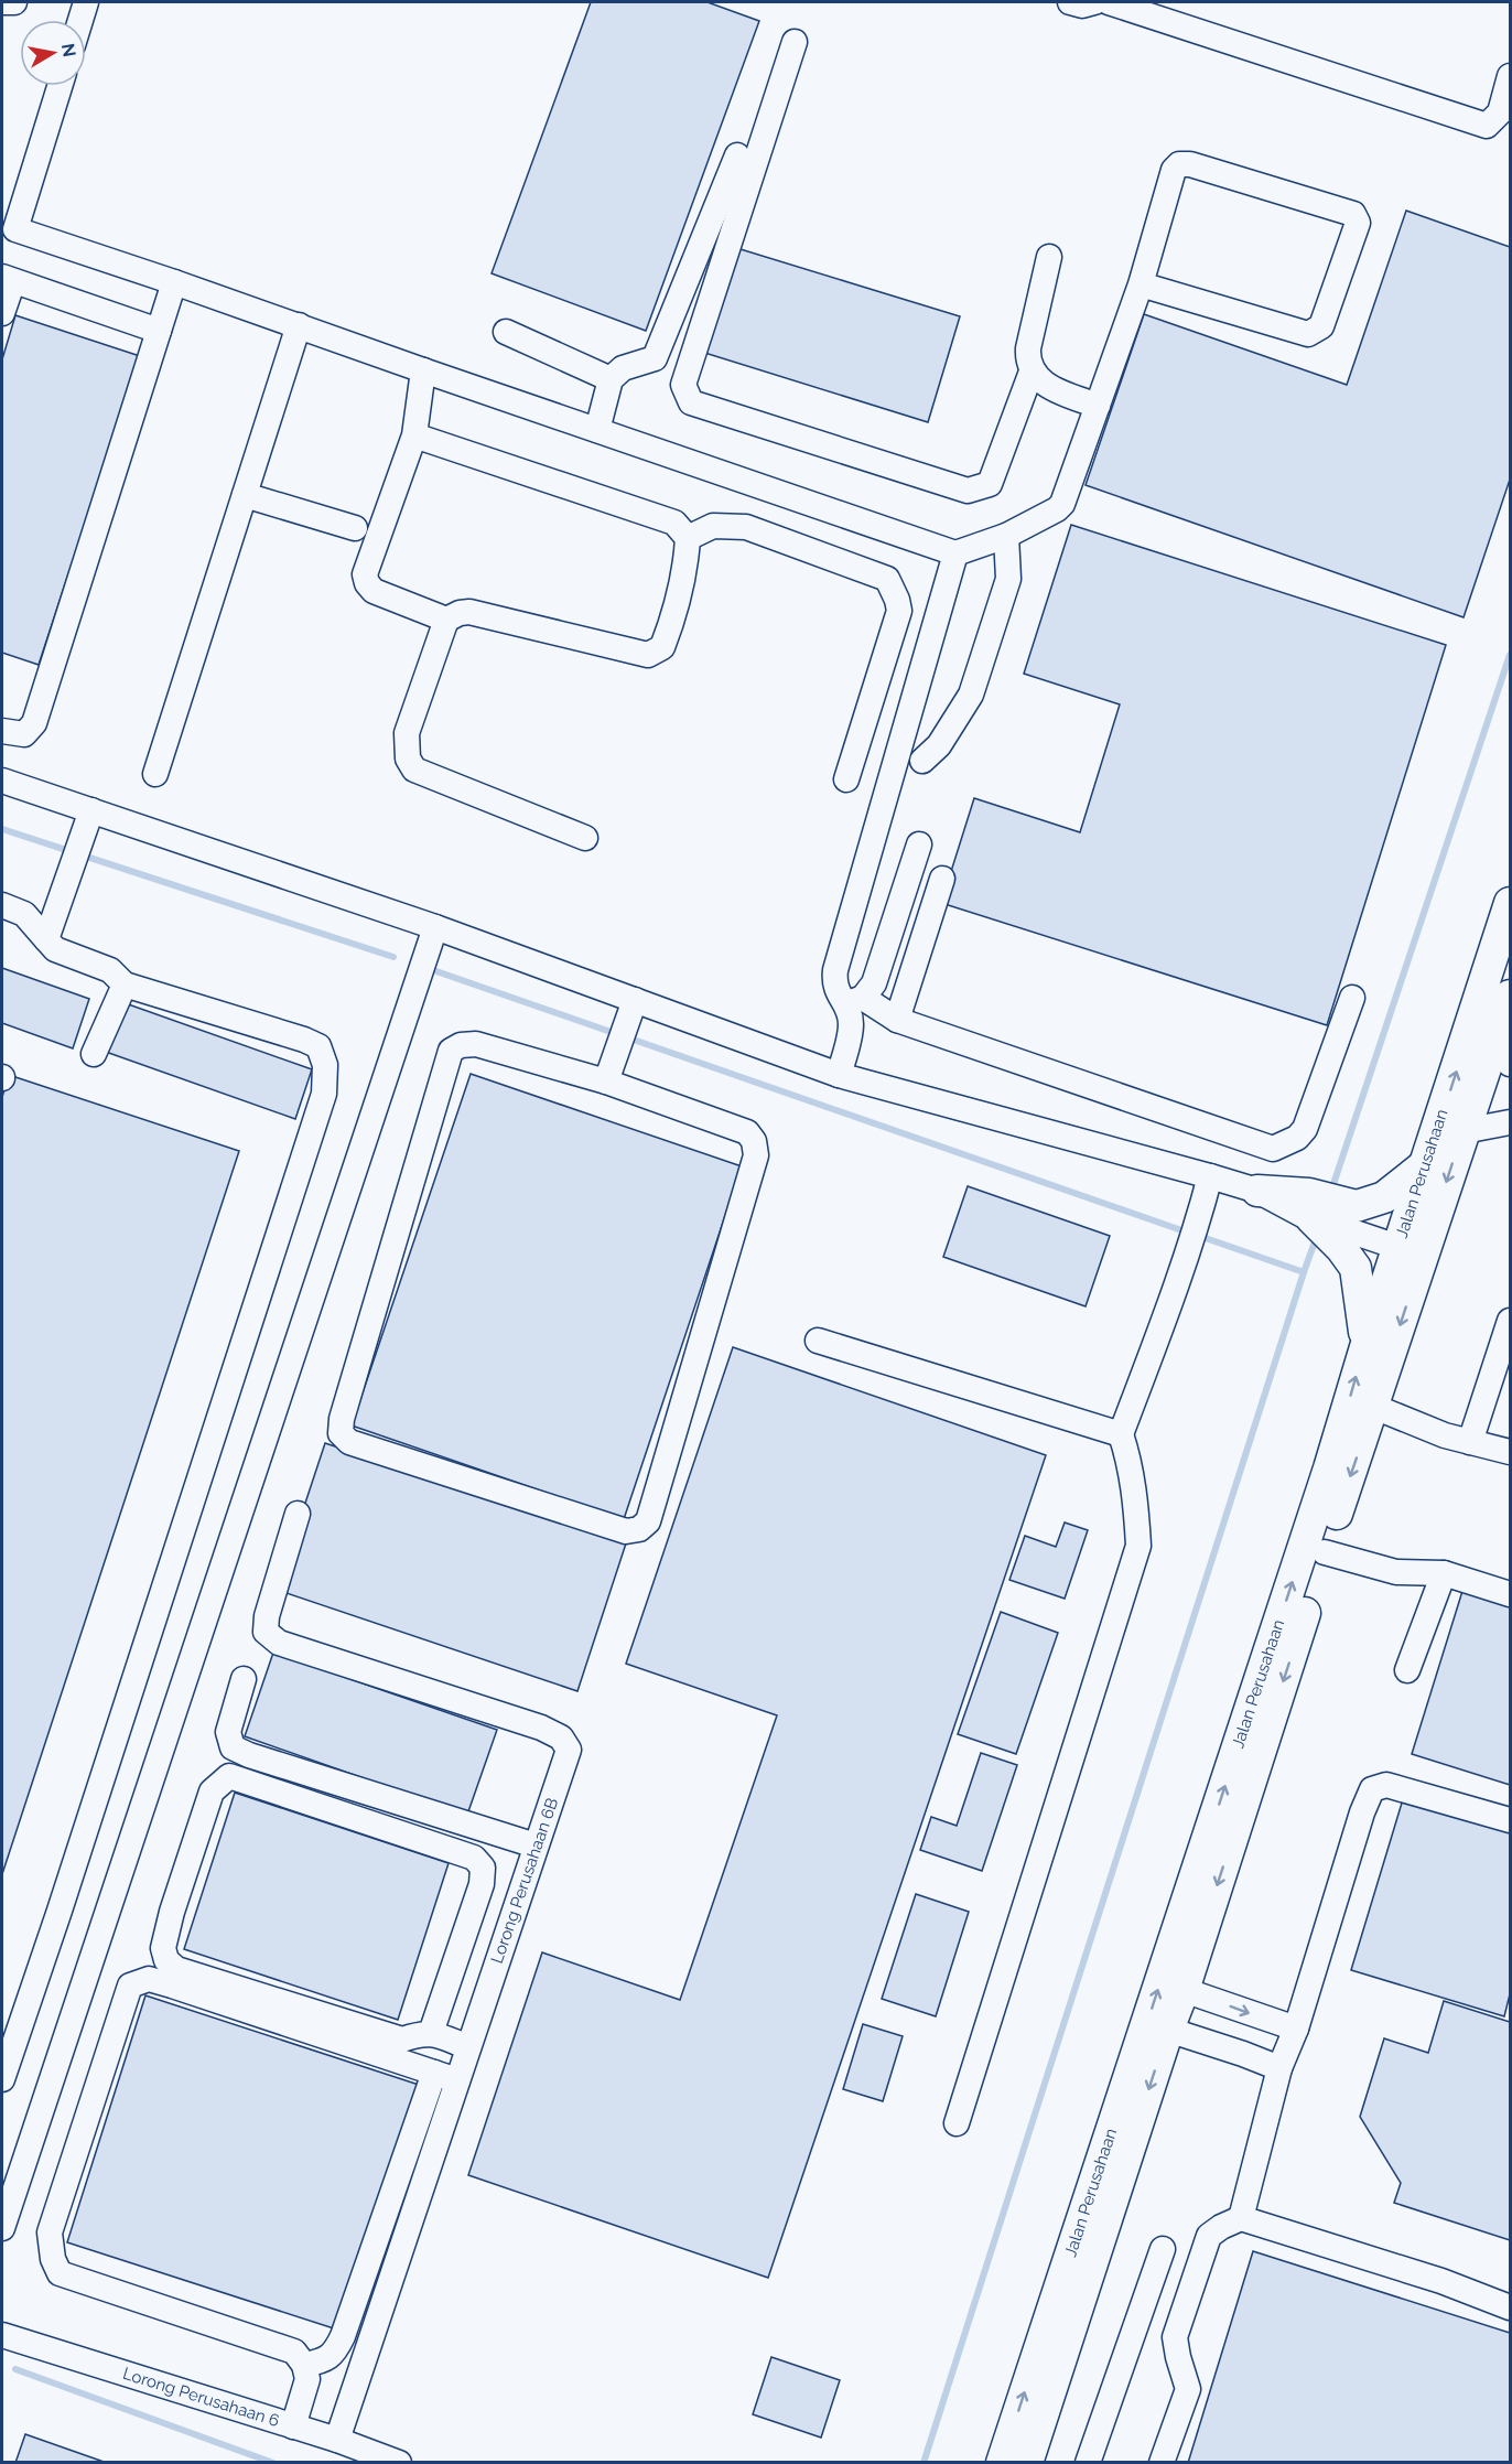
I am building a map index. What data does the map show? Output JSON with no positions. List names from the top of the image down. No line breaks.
{"streets":{"main road":["Jalan Perusahaan"],"street":["Lorong Perusahaan 6B","Lorong Perusahaan 6"]},"crossings":[["Lorong Perusahaan 6B","Lorong Perusahaan 6"]],"north":"right"}
